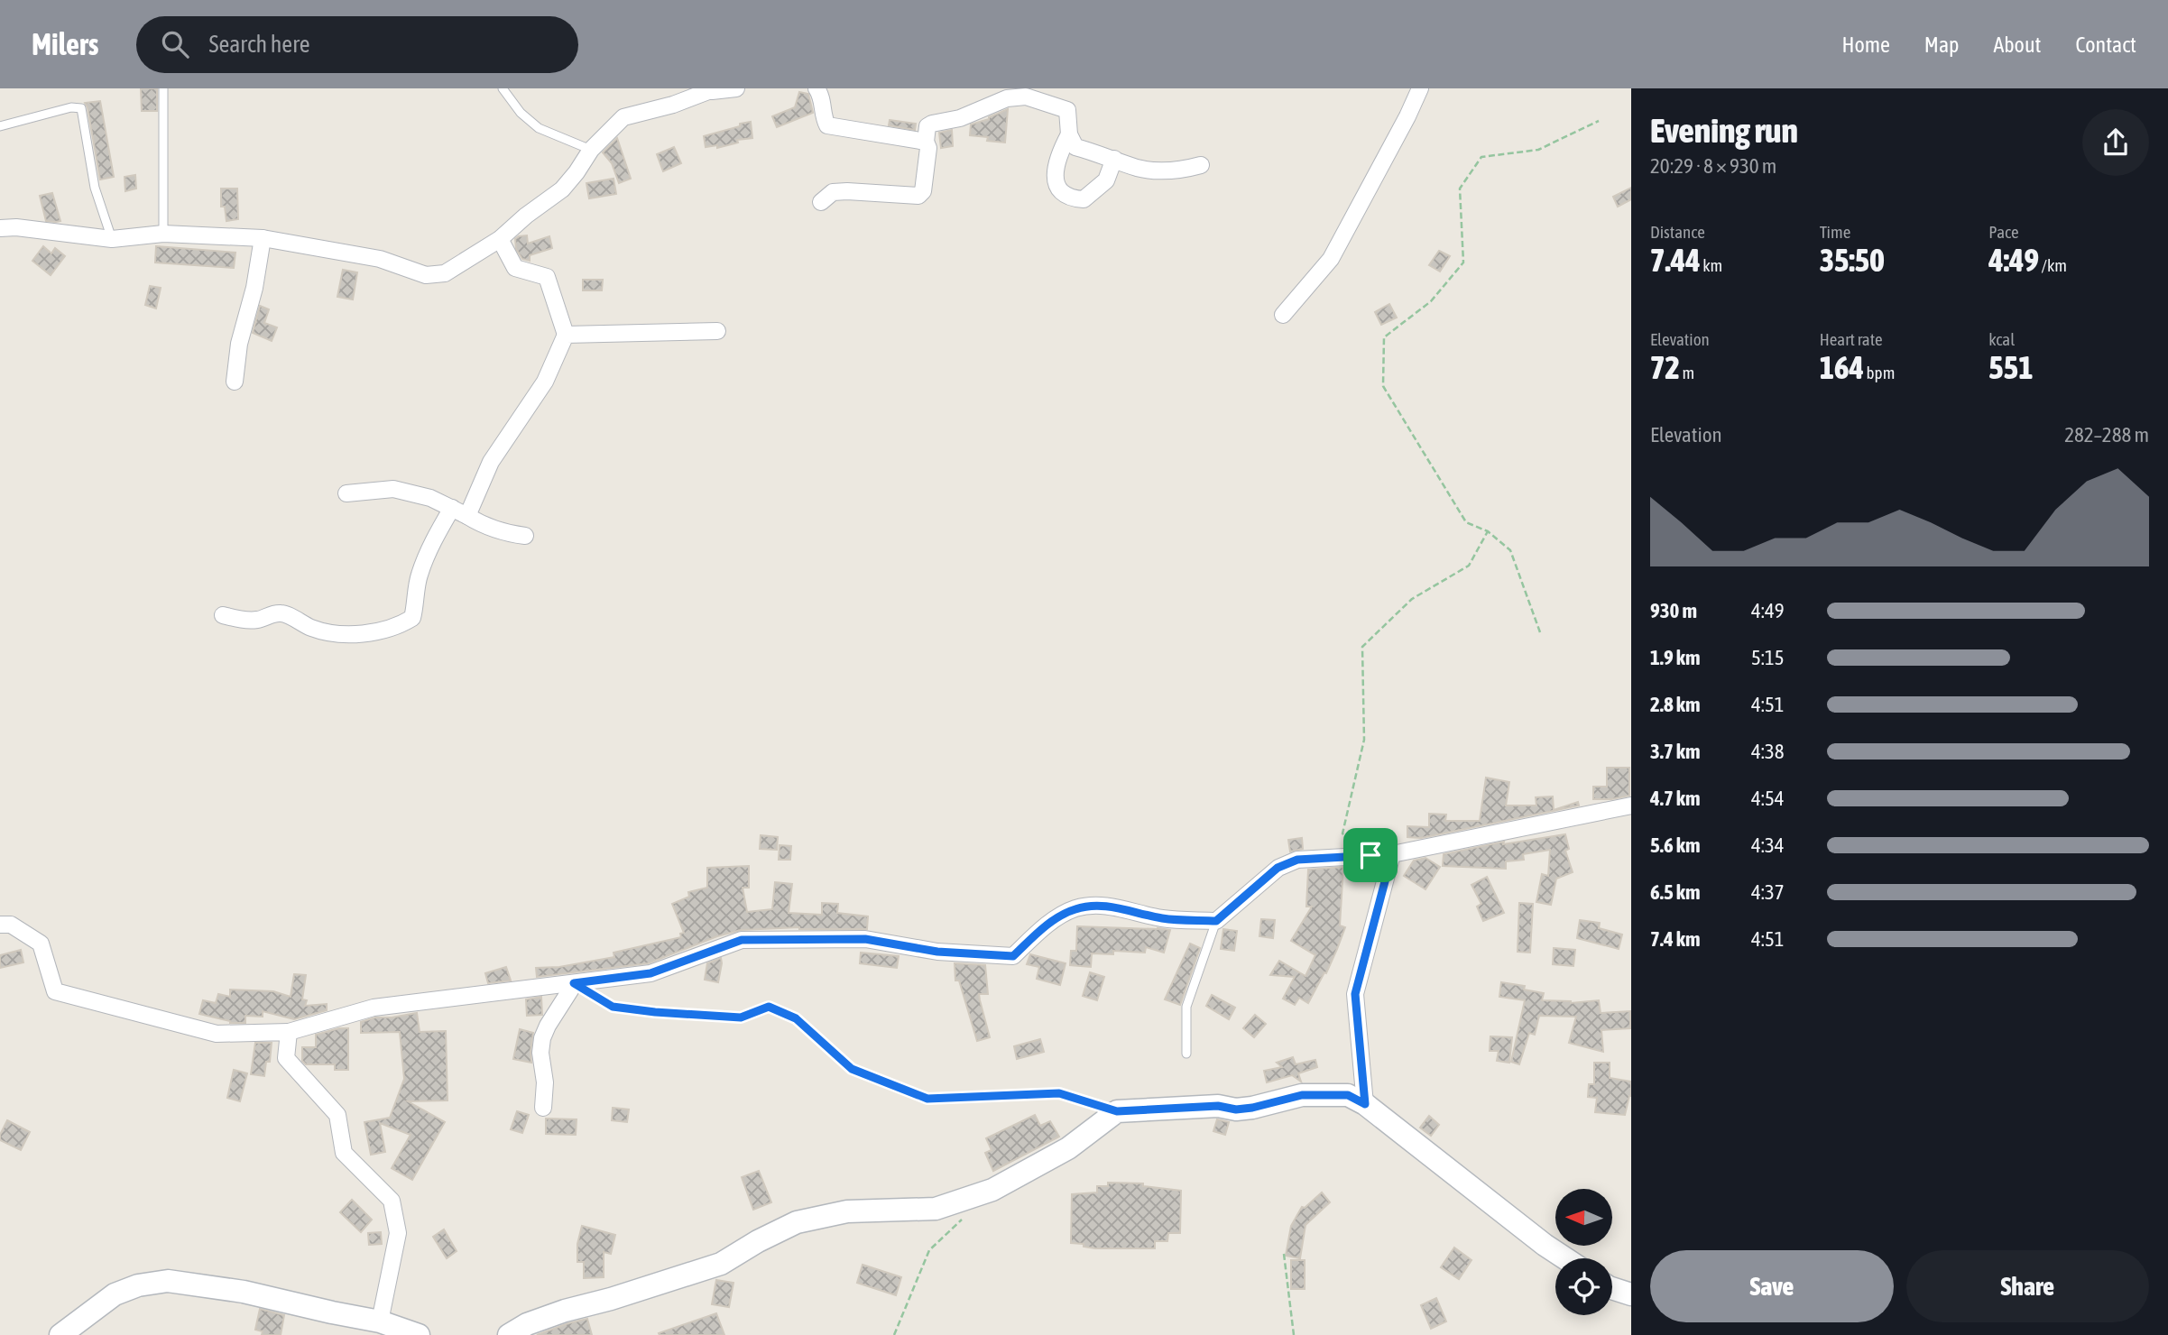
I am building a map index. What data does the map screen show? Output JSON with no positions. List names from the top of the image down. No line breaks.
{"north":"left","page":{"header":"Milers","search":"Search here","nav":["Home","Map","About","Contact"],"heading":["Evening run","20:29 · 8 × 930 m"],"stats":[["Distance","7.44 km"],["Time","35:50"],["Pace","4:49 /km"],["Elevation","72 m"],["Heart rate","164 bpm"],["kcal","551"]],"chart":["Elevation","282–288 m"],"list":[{"name":"930 m","note":"4:49"},{"name":"1.9 km","note":"5:15"},{"name":"2.8 km","note":"4:51"},{"name":"3.7 km","note":"4:38"},{"name":"4.7 km","note":"4:54"},{"name":"5.6 km","note":"4:34"},{"name":"6.5 km","note":"4:37"},{"name":"7.4 km","note":"4:51"}],"buttons":["Save","Share"]}}
